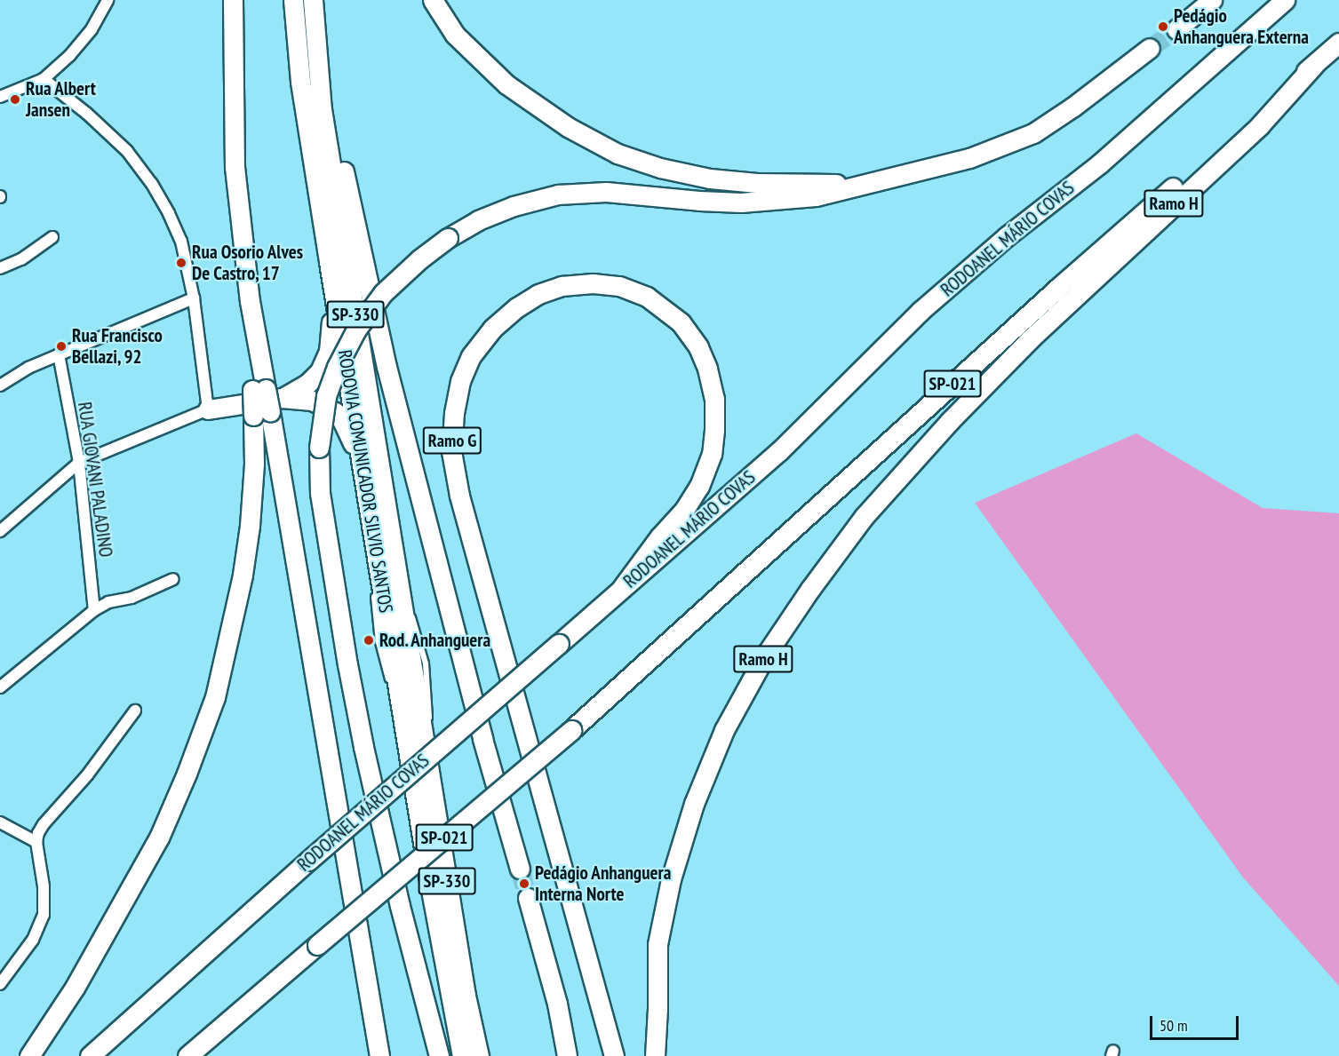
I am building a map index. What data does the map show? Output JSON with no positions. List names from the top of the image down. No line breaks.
{"streets":{"highway":["Ramo H","RODOANEL MÁRIO COVAS","SP-330","SP-021","Ramo G","RODOVIA COMUNICADOR SILVIO SANTOS"],"street":["RUA GIOVANI PALADINO"]},"crossings":[["Ramo H","SP-021"],["RODOANEL MÁRIO COVAS","Ramo G"]],"places":["Pedágio Anhanguera Externa","Rua Albert Jansen","Rua Osorio Alves De Castro, 17","Rua Francisco Bellazi, 92","Rod. Anhanguera","Pedágio Anhanguera Interna Norte"],"scale_bar":"50 m"}
